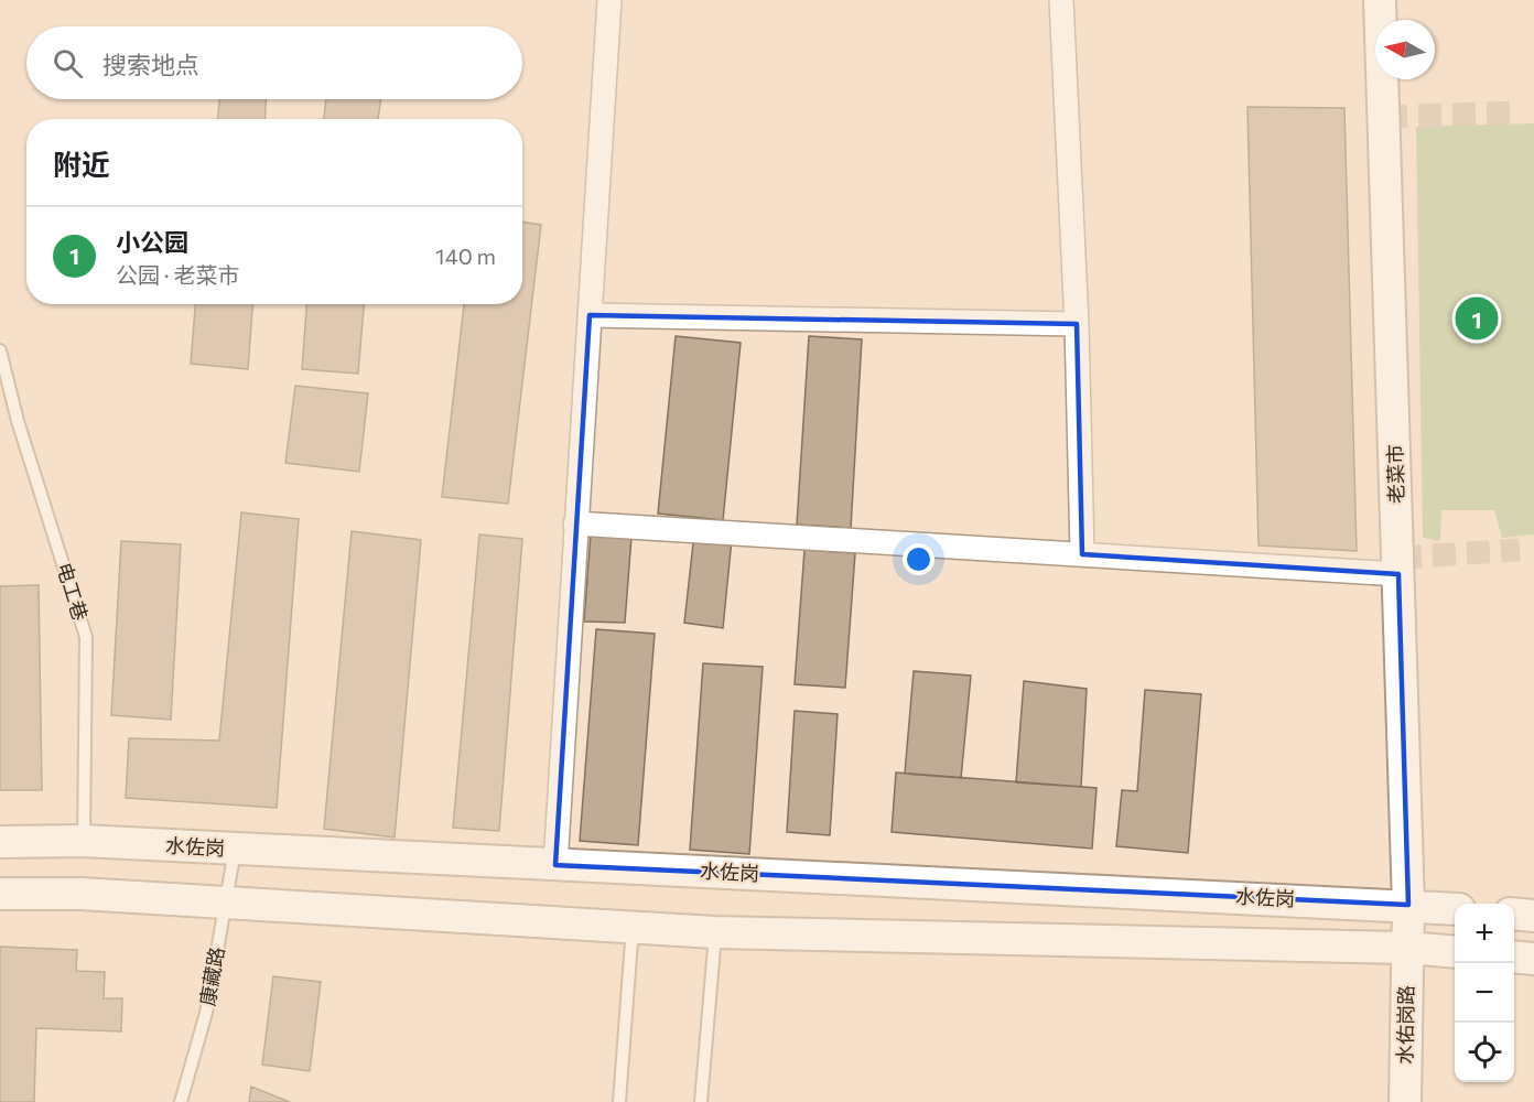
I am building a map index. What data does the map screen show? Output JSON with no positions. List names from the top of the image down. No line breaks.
{"streets":{"street":["老菜市","水佐岗","水佑岗路"],"lane":["电工巷","康藏路"]},"crossings":[["老菜市","水佐岗"],["老菜市","水佑岗路"],["电工巷","水佐岗"],["水佐岗","康藏路"]],"north":"left","page":{"search":"搜索地点","heading":"附近","list":[{"mark":"1","name":"小公园","note":"公园 · 老菜市","value":"140 m"}],"pins":"1","map_buttons":["+","−"]}}
